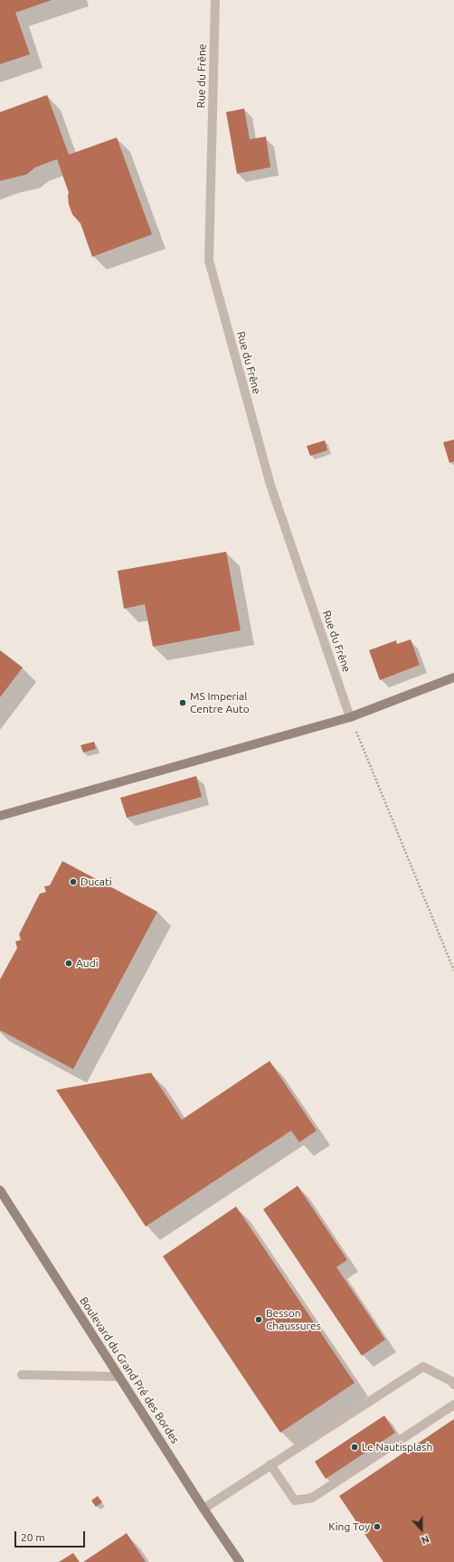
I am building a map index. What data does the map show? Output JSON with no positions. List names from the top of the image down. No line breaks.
{"streets":{"main road":["Boulevard du Grand Pré des Bordes"],"street":["Rue du Frêne"]},"places":["MS Imperial Centre Auto","Ducati","Audi","Besson Chaussures","Le Nautisplash","King Toy"],"scale_bar":"20 m","north":"bottom"}
